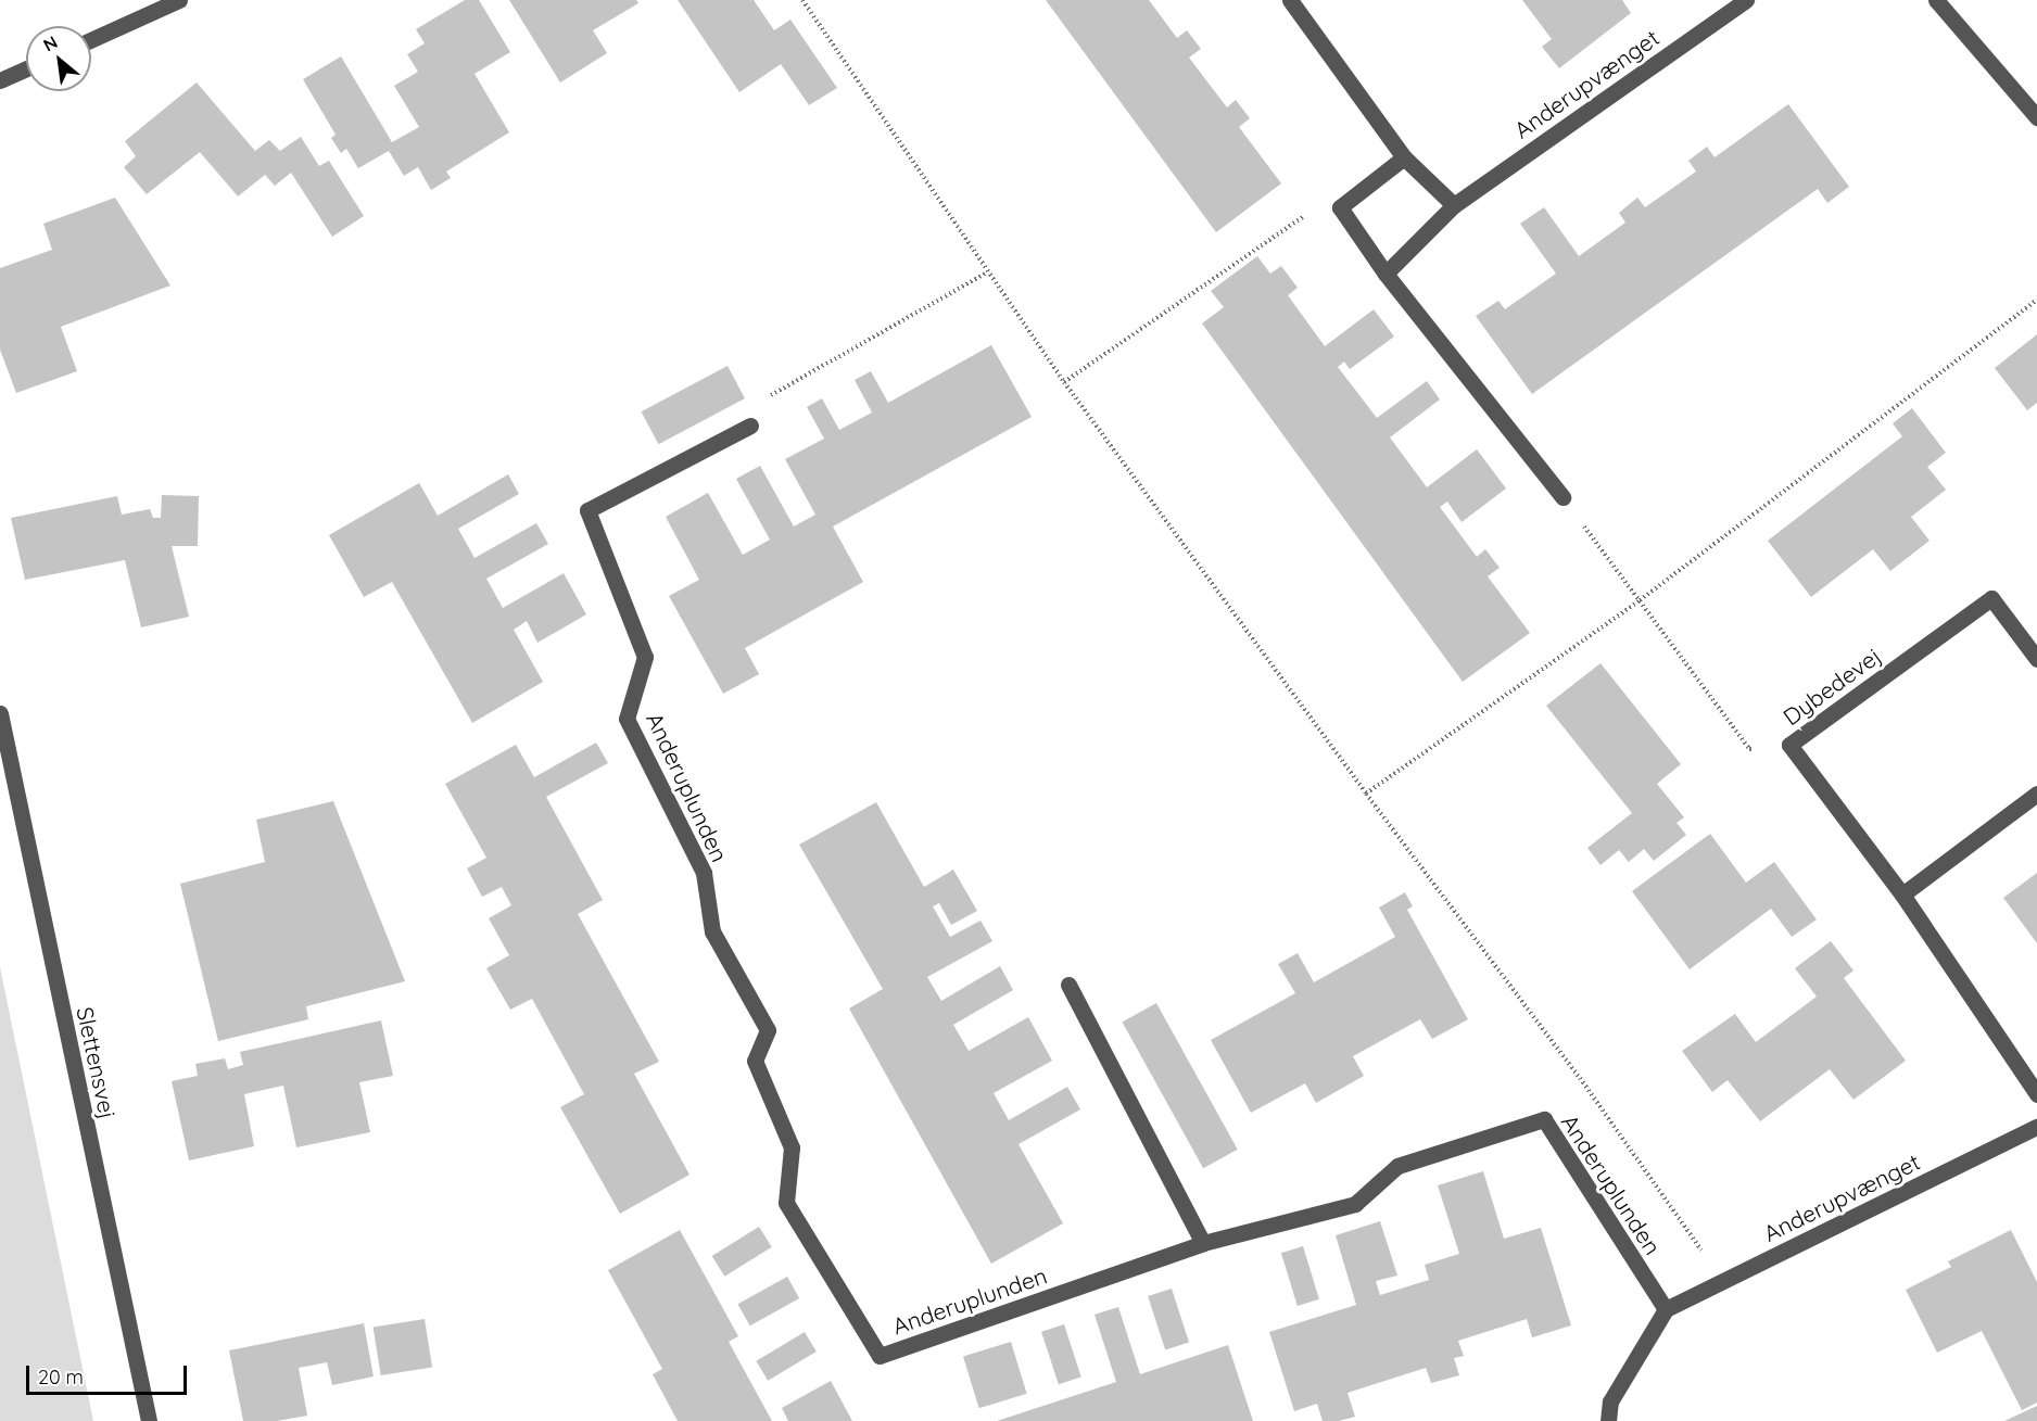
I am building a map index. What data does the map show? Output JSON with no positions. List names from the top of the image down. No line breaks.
{"streets":{"street":["Anderupvænget","Dybedevej","Anderuplunden","Slettensvej"]},"crossings":[["Anderupvænget","Anderuplunden"]],"scale_bar":"20 m","north":"top left"}
